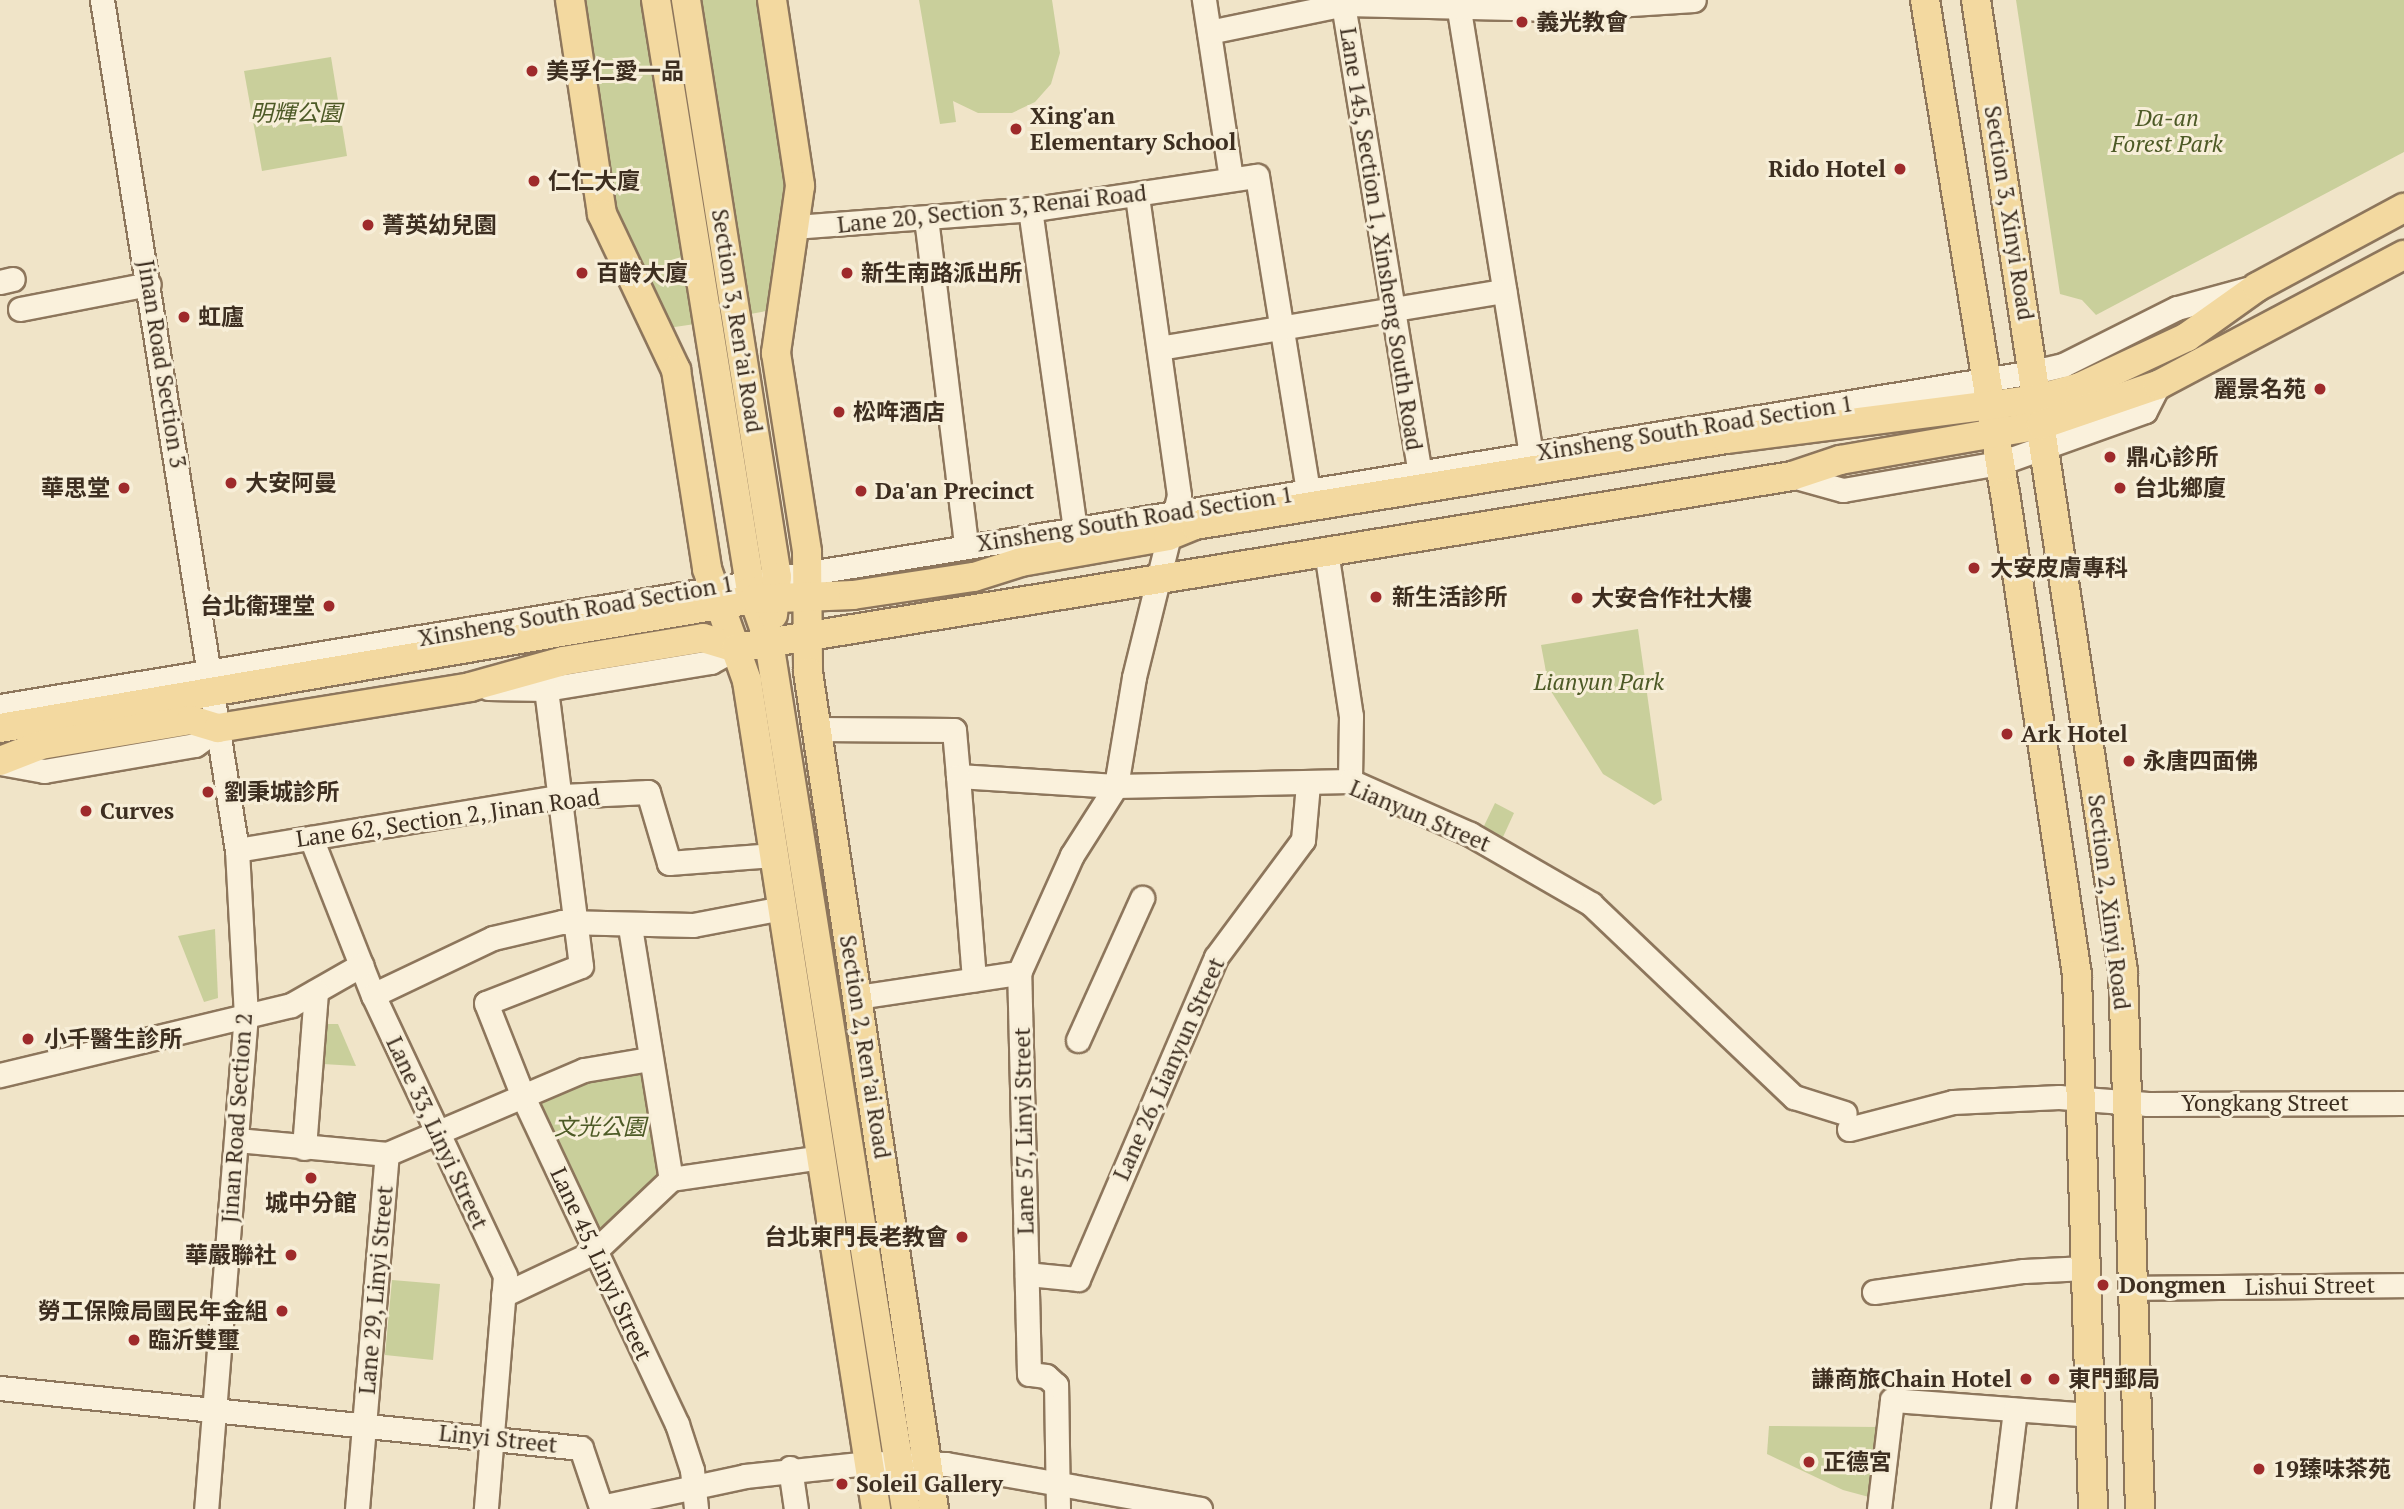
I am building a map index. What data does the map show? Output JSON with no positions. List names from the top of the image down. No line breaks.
{"streets":{"main road":["Section 3, Xinyi Road","Section 3, Ren’ai Road","Xinsheng South Road Section 1","Section 2, Xinyi Road","Section 2, Ren’ai Road"],"street":["Lane 20, Section 3, Renai Road","Lane 145, Section 1, Xinsheng South Road","Jinan Road Section 3","Lianyun Street","Lane 62, Section 2, Jinan Road","Lane 26, Lianyun Street","Yongkang Street","Jinan Road Section 2","Lane 57, Linyi Street","Lane 33, Linyi Street","Lane 45, Linyi Street","Lishui Street","Lane 29, Linyi Street","Linyi Street"]},"crossings":[["Lane 20, Section 3, Renai Road","Section 3, Ren’ai Road"],["Section 3, Xinyi Road","Xinsheng South Road Section 1"],["Section 3, Xinyi Road","Section 2, Xinyi Road"],["Lane 145, Section 1, Xinsheng South Road","Xinsheng South Road Section 1"],["Section 3, Ren’ai Road","Xinsheng South Road Section 1"],["Section 3, Ren’ai Road","Section 2, Ren’ai Road"],["Jinan Road Section 3","Xinsheng South Road Section 1"],["Jinan Road Section 3","Jinan Road Section 2"],["Xinsheng South Road Section 1","Section 2, Xinyi Road"],["Xinsheng South Road Section 1","Section 2, Ren’ai Road"],["Xinsheng South Road Section 1","Jinan Road Section 2"],["Lianyun Street","Section 2, Xinyi Road"],["Lianyun Street","Lane 26, Lianyun Street"],["Lianyun Street","Yongkang Street"],["Lianyun Street","Lane 57, Linyi Street"],["Lane 62, Section 2, Jinan Road","Jinan Road Section 2"],["Lane 62, Section 2, Jinan Road","Lane 33, Linyi Street"],["Section 2, Xinyi Road","Yongkang Street"],["Section 2, Xinyi Road","Lishui Street"],["Section 2, Ren’ai Road","Linyi Street"],["Lane 26, Lianyun Street","Lane 57, Linyi Street"],["Jinan Road Section 2","Linyi Street"],["Lane 57, Linyi Street","Linyi Street"],["Lane 33, Linyi Street","Linyi Street"],["Lane 45, Linyi Street","Linyi Street"],["Lane 29, Linyi Street","Linyi Street"]],"parks":["明輝公園","Da-an Forest Park","Lianyun Park","文光公園"],"places":["義光教會","美孚仁愛一品","Xing'an Elementary School","Rido Hotel","仁仁大廈","菁英幼兒園","百齡大廈","新生南路派出所","虹廬","麗景名苑","松哖酒店","鼎心診所","大安阿曼","華思堂","台北鄉廈","Da'an Precinct","大安皮膚專科","新生活診所","大安合作社大樓","台北衛理堂","Ark Hotel","永唐四面佛","劉秉城診所","Curves","小千醫生診所","城中分館","台北東門長老教會","華嚴聯社","Dongmen","勞工保險局國民年金組","臨沂雙璽","謙商旅Chain Hotel","東門郵局","正德宮","19臻味茶苑","Soleil Gallery"]}
